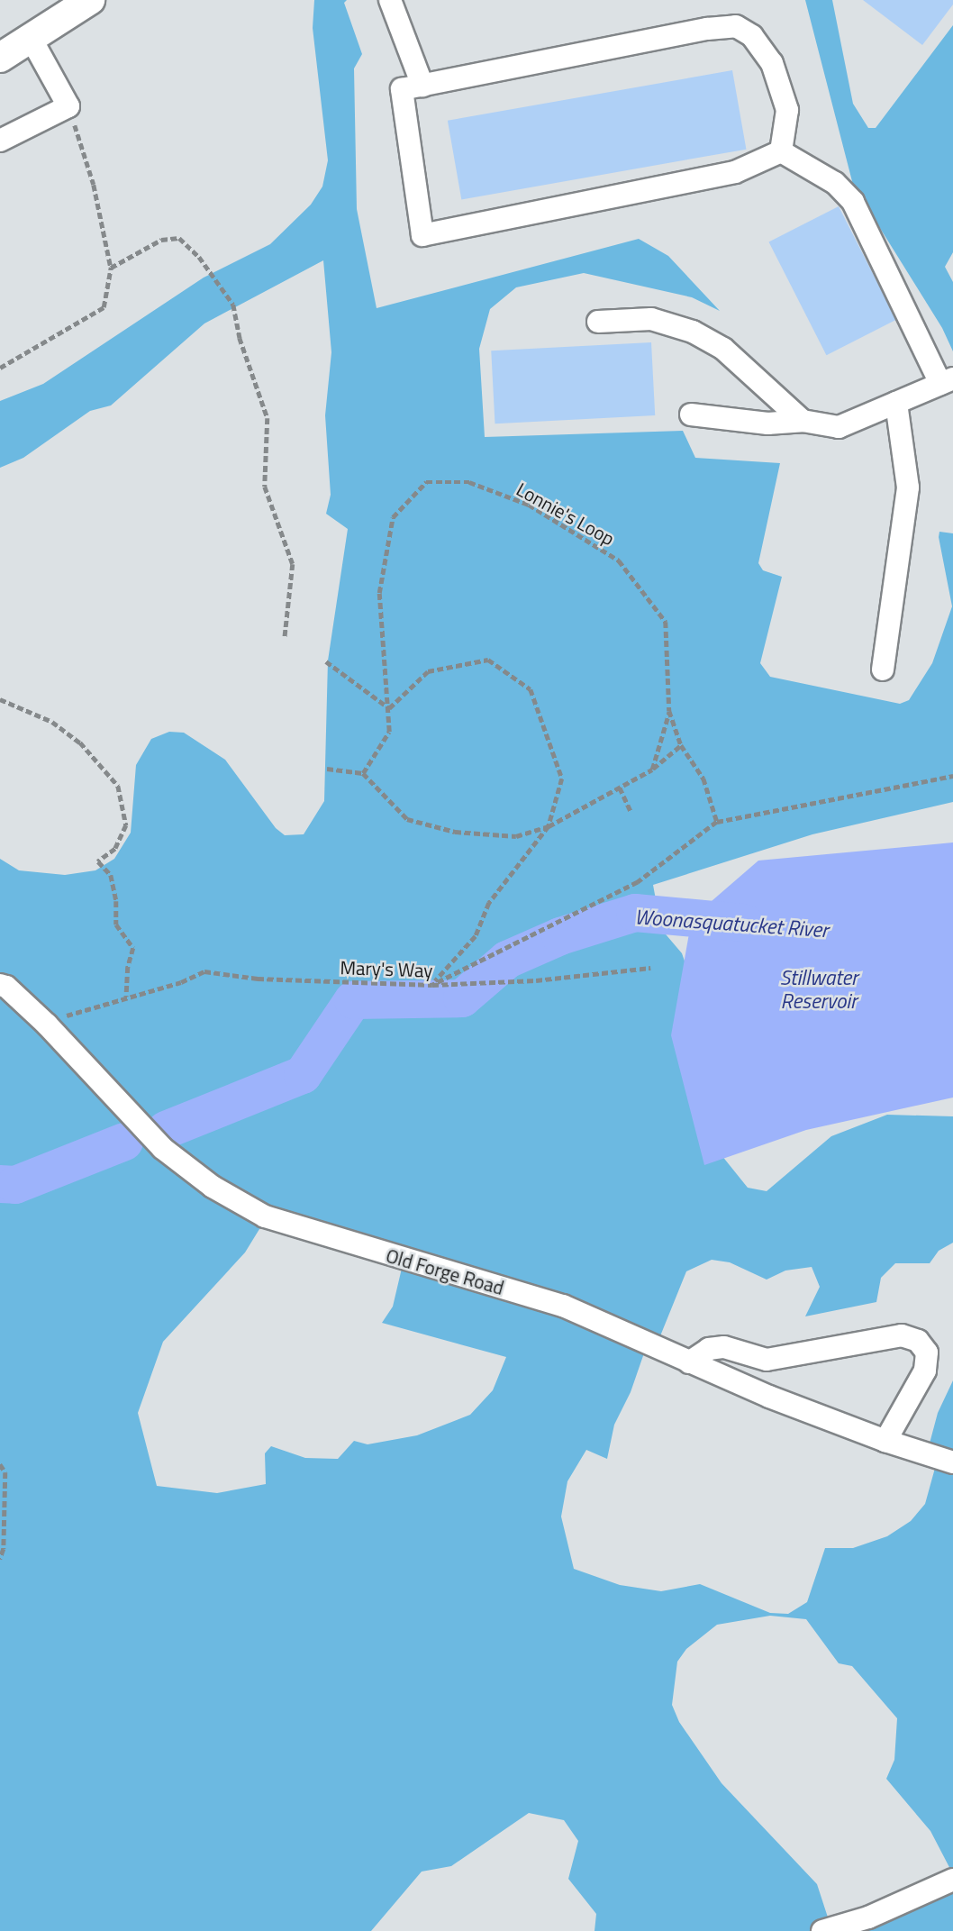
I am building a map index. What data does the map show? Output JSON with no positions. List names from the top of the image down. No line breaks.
{"streets":{"street":["Old Forge Road"],"path":["Lonnie's Loop","Mary's Way"]},"crossings":[["Mary's Way","Old Forge Road"]],"water":["Woonasquatucket River","Stillwater Reservoir"]}
